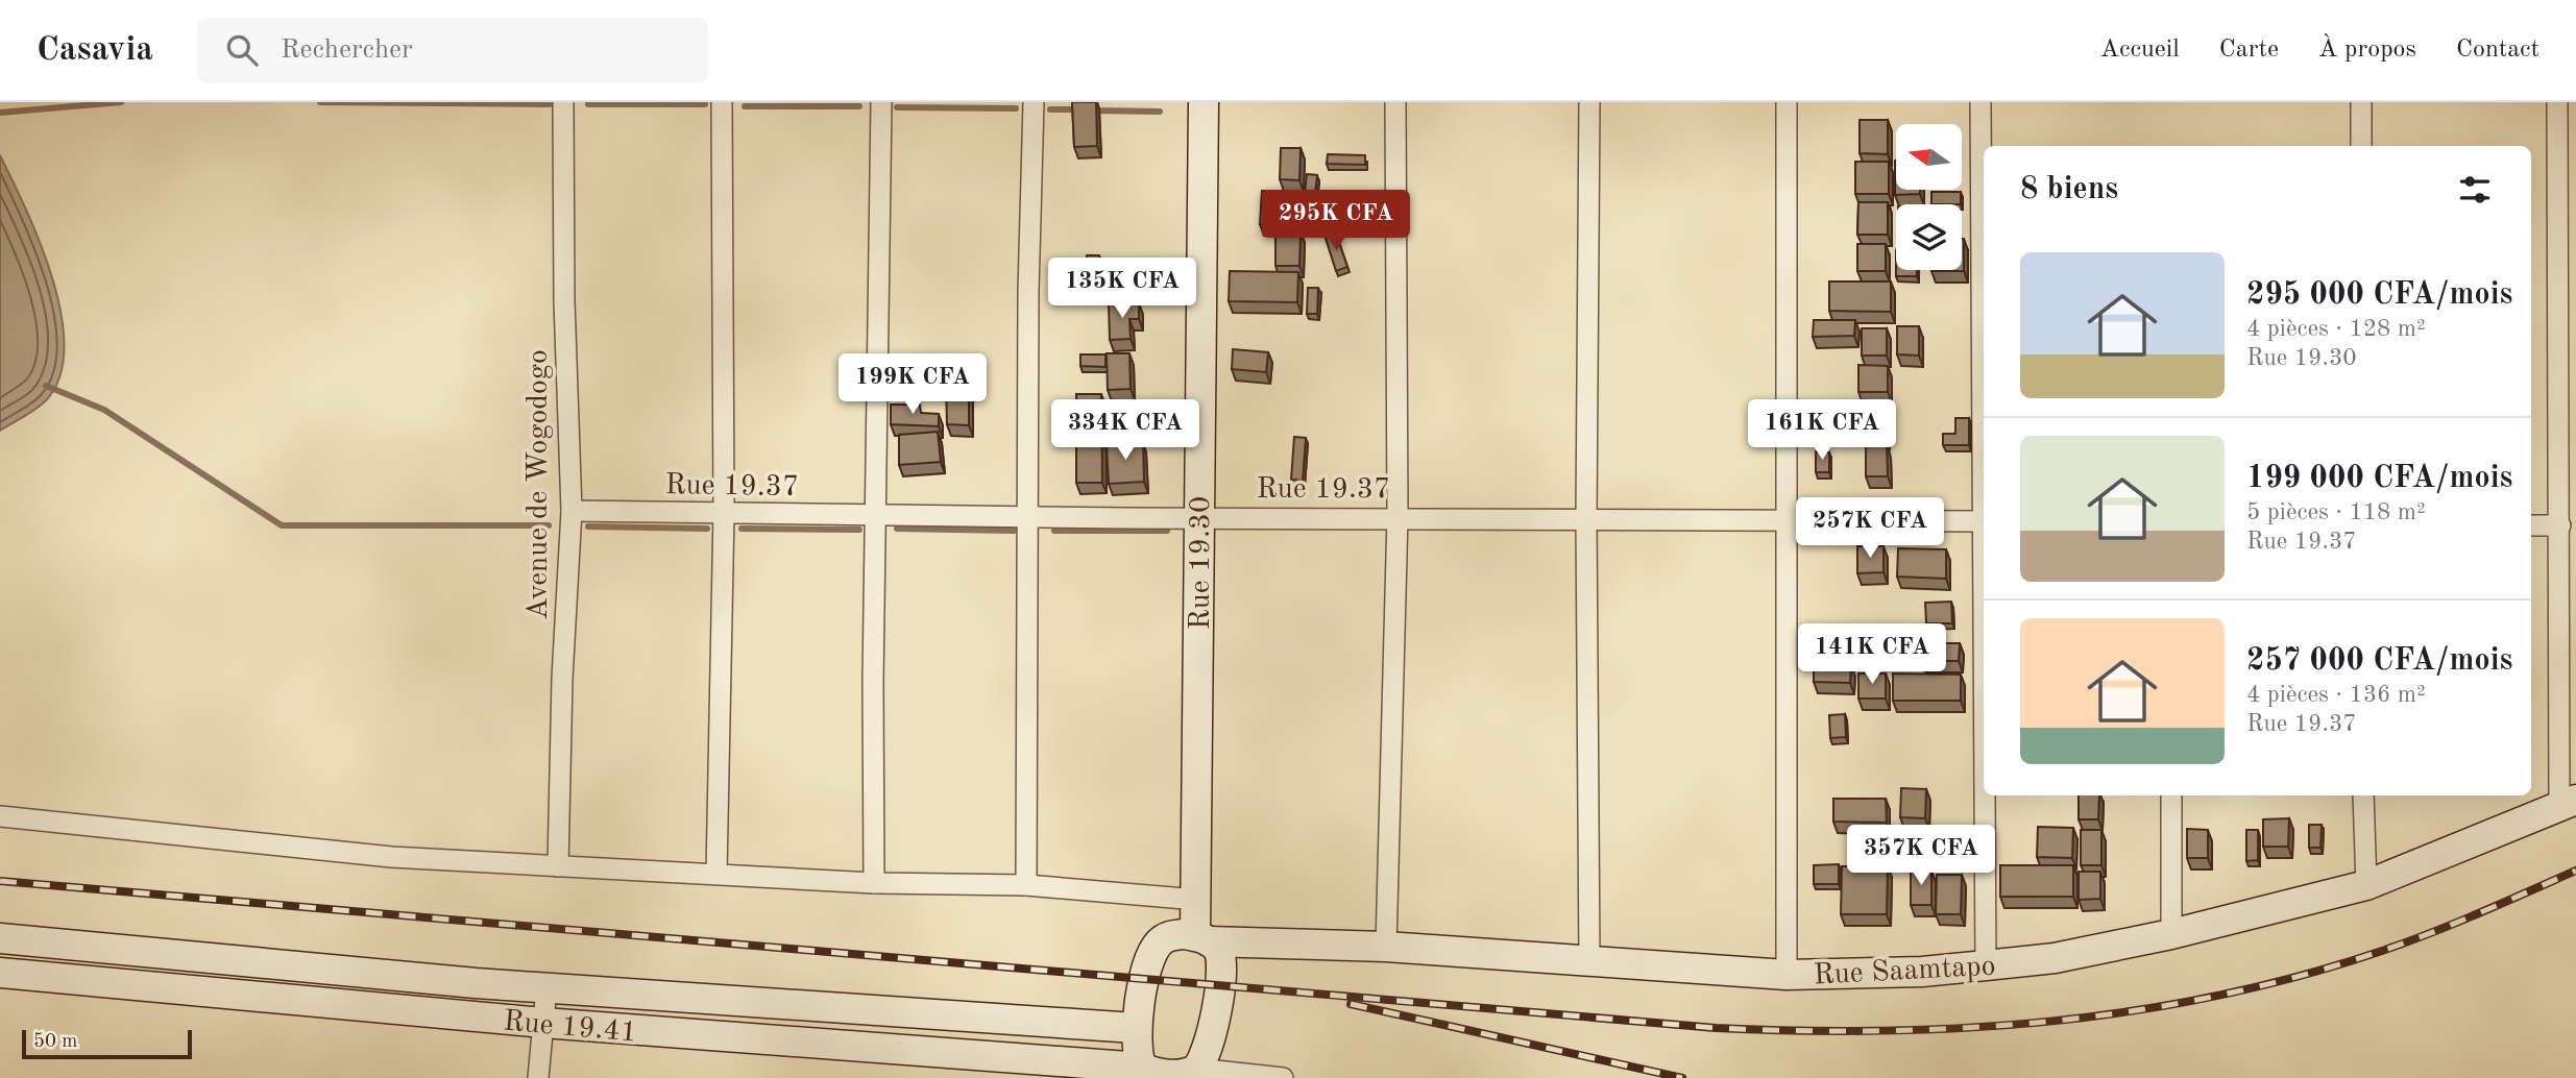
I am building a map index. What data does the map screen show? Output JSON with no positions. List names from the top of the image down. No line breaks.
{"streets":{"main road":["Rue 19.30","Rue Saamtapo","Rue 19.41"],"street":["Rue 19.37","Avenue de Wogodogo"]},"crossings":[["Rue 19.37","Avenue de Wogodogo"],["Rue 19.37","Rue 19.30"],["Rue 19.30","Rue Saamtapo"],["Rue Saamtapo","Rue 19.41"]],"scale_bar":"50 m","north":"left","page":{"header":"Casavia","search":"Rechercher","nav":["Accueil","Carte","À propos","Contact"],"heading":"8 biens","price":["295K CFA","135K CFA","199K CFA","334K CFA","161K CFA","257K CFA","141K CFA","357K CFA"],"list":[{"name":"295 000 CFA/mois","note":"4 pièces · 128 m² · Rue 19.30"},{"name":"199 000 CFA/mois","note":"5 pièces · 118 m² · Rue 19.37"},{"name":"257 000 CFA/mois","note":"4 pièces · 136 m² · Rue 19.37"}],"scale":"50 m"}}
